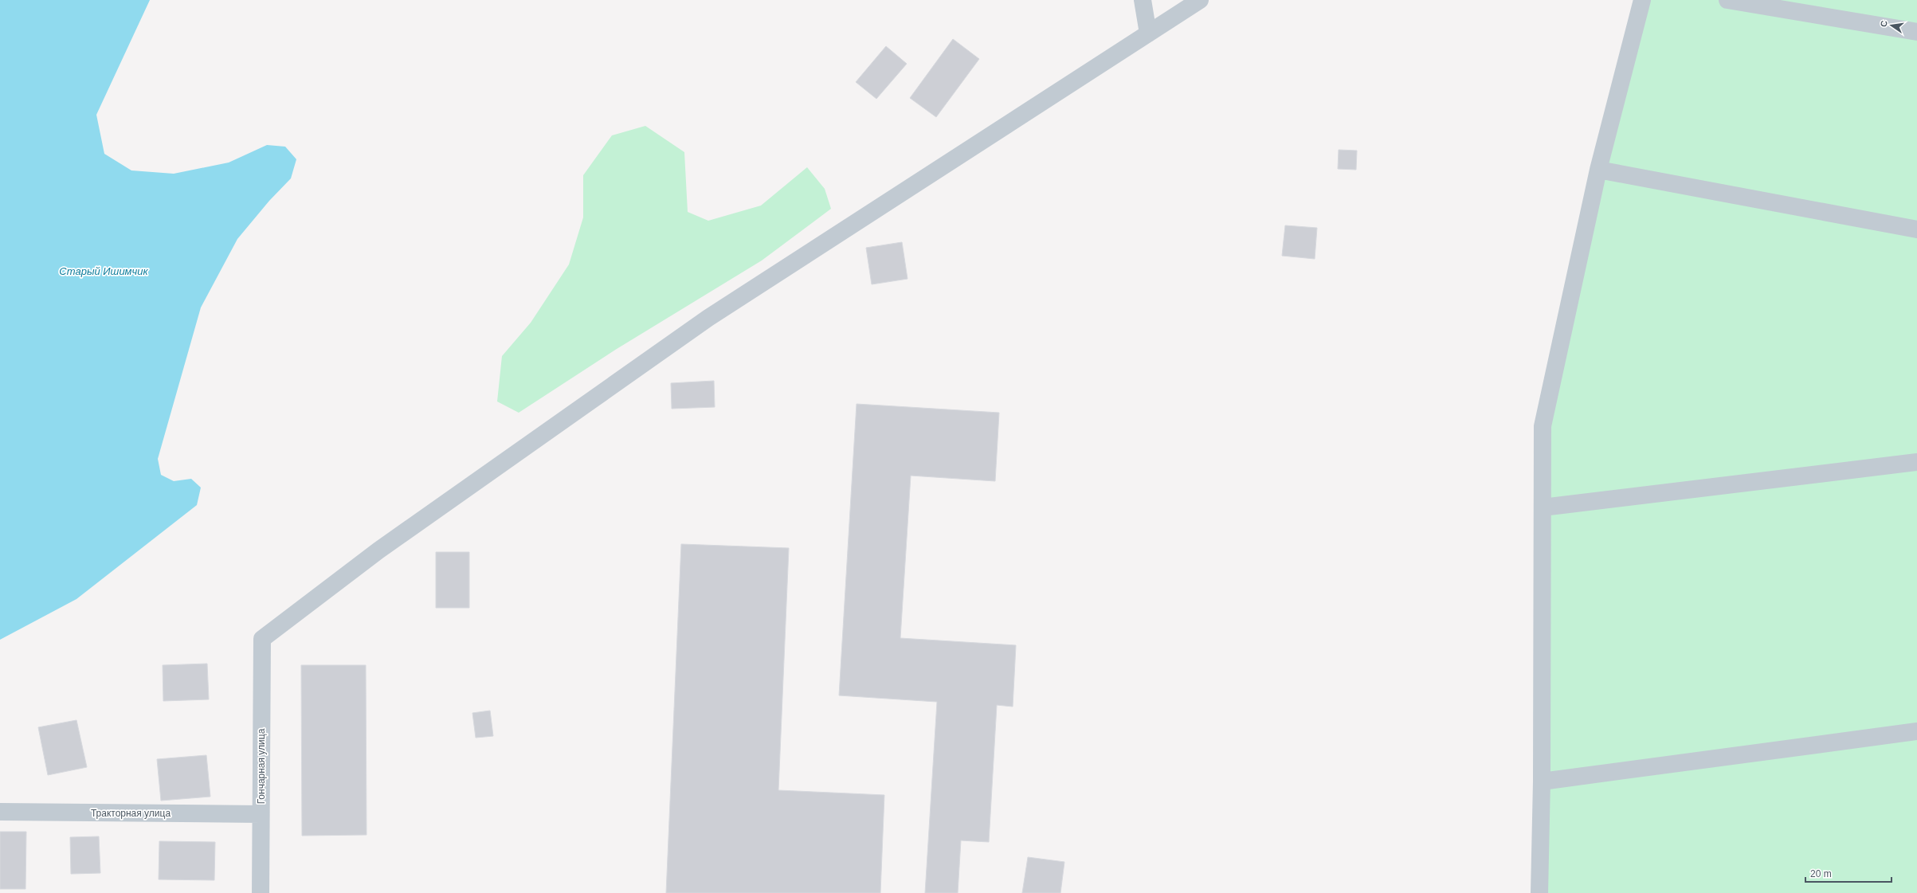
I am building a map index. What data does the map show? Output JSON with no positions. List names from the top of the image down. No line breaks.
{"streets":{"street":["Гончарная улица","Тракторная улица"]},"crossings":[["Гончарная улица","Тракторная улица"]],"water":["Старый Ишимчик"],"scale_bar":"20 m","north":"left"}
